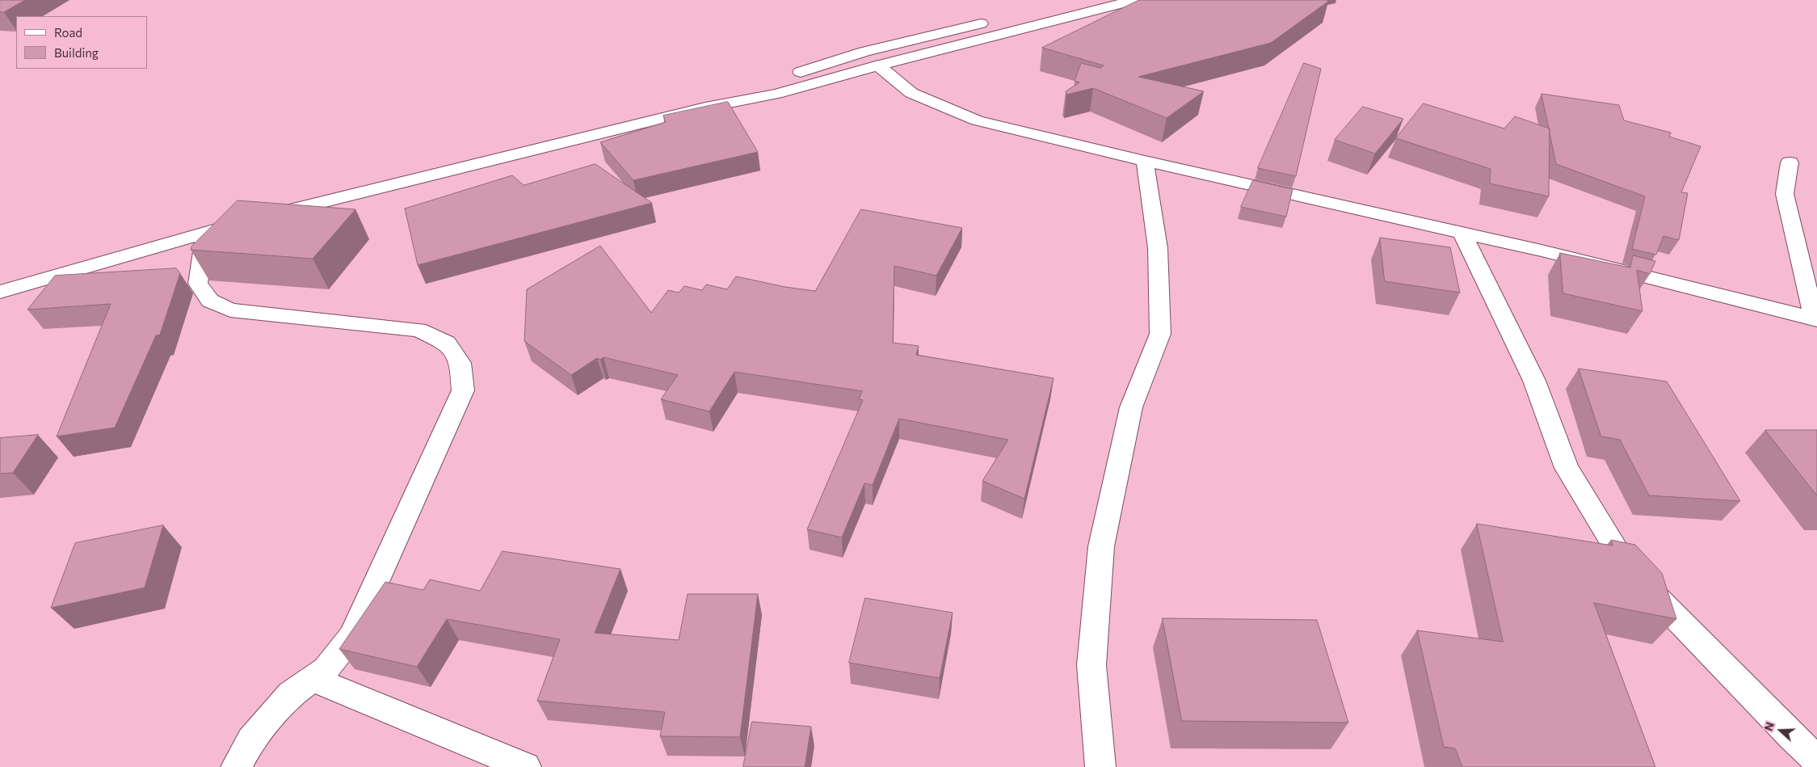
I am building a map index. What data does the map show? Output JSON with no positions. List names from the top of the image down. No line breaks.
{"legend":["Road","Building"],"north":"left"}
